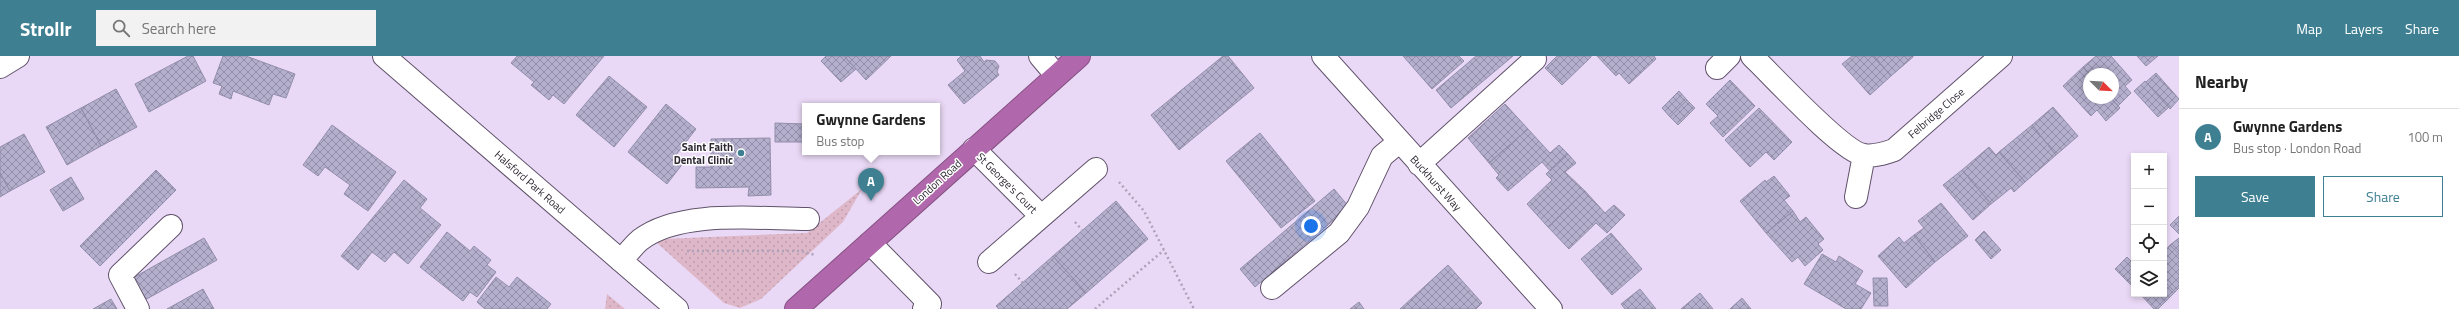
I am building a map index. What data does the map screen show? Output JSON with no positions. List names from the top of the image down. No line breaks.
{"streets":{"highway":["London Road"],"street":["Felbridge Close","Halsford Park Road","St George's Court","Buckhurst Way"]},"crossings":[["London Road","St George's Court"]],"places":["Saint Faith Dental Clinic"],"north":"bottom right","page":{"header":"Strollr","search":"Search here","nav":["Map","Layers","Share"],"heading":"Nearby","popup":["Gwynne Gardens","Bus stop"],"list":[{"mark":"A","name":"Gwynne Gardens","note":"Bus stop · London Road","value":"100 m"}],"map_buttons":["+","−"],"buttons":["Save","Share"],"pins":"A"}}
